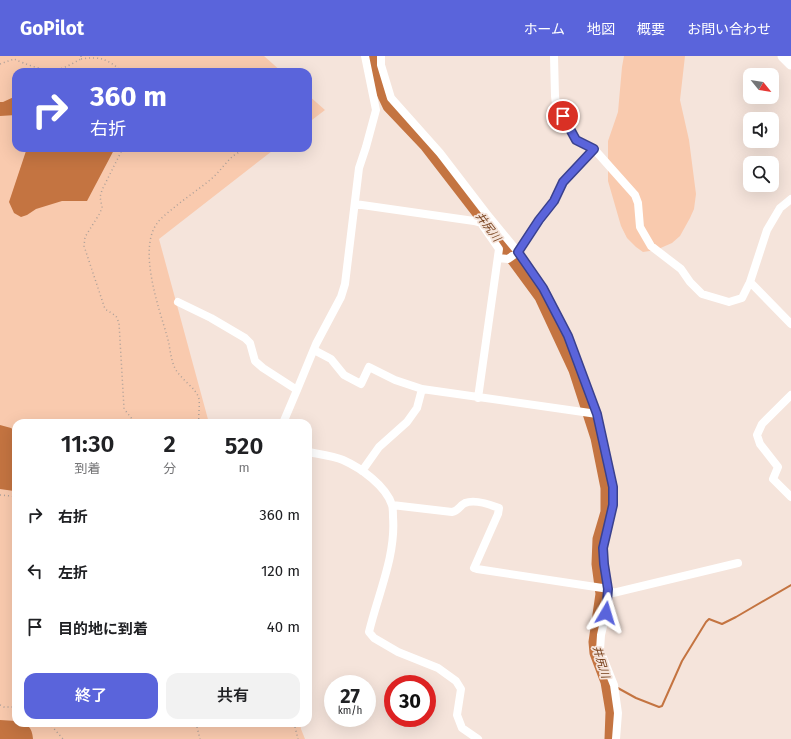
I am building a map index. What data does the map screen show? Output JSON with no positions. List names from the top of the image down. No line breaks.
{"water":["井尻川"],"north":"bottom right","page":{"header":"GoPilot","nav":["ホーム","地図","概要","お問い合わせ"],"turn":["360 m","右折"],"eta":["11:30","到着","2","分","520","m"],"list":[{"name":"右折","value":"360 m"},{"name":"左折","value":"120 m"},{"name":"目的地に到着","value":"40 m"}],"buttons":["終了","共有"],"speed":"27 km/h","limit":"30"}}
